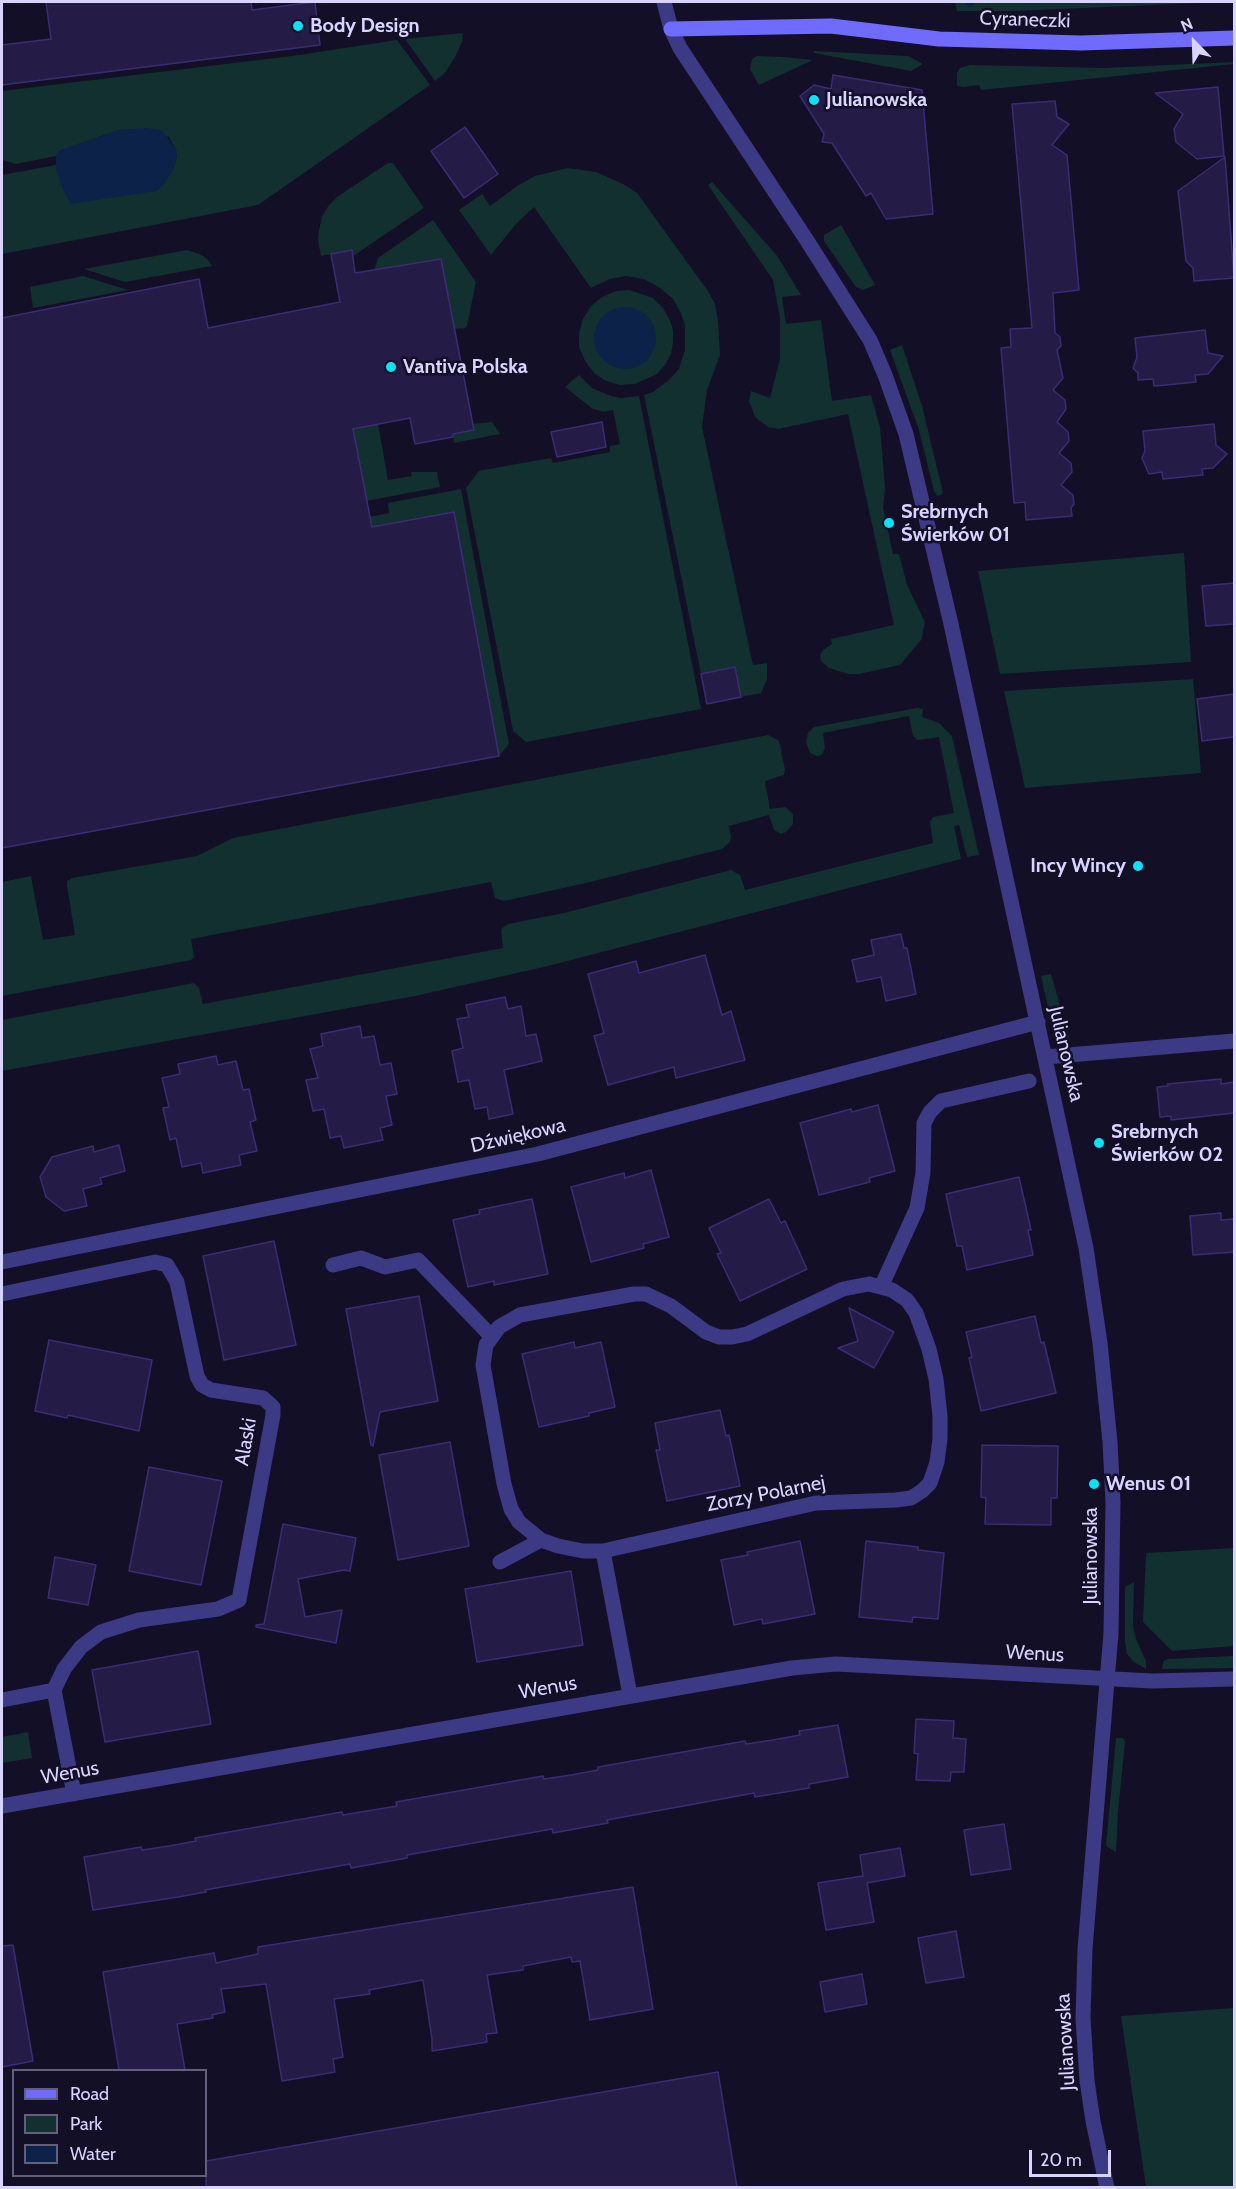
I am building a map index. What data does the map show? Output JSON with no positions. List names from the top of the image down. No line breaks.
{"streets":{"street":["Cyraneczki","Julianowska","Dźwiękowa","Alaski","Zorzy Polarnej","Wenus"]},"crossings":[["Cyraneczki","Julianowska"],["Julianowska","Dźwiękowa"],["Julianowska","Wenus"]],"places":["Body Design","Julianowska","Vantiva Polska","Srebrnych Świerków 01","Incy Wincy","Srebrnych Świerków 02","Wenus 01"],"legend":["Road","Park","Water"],"scale_bar":"20 m","north":"top left"}
